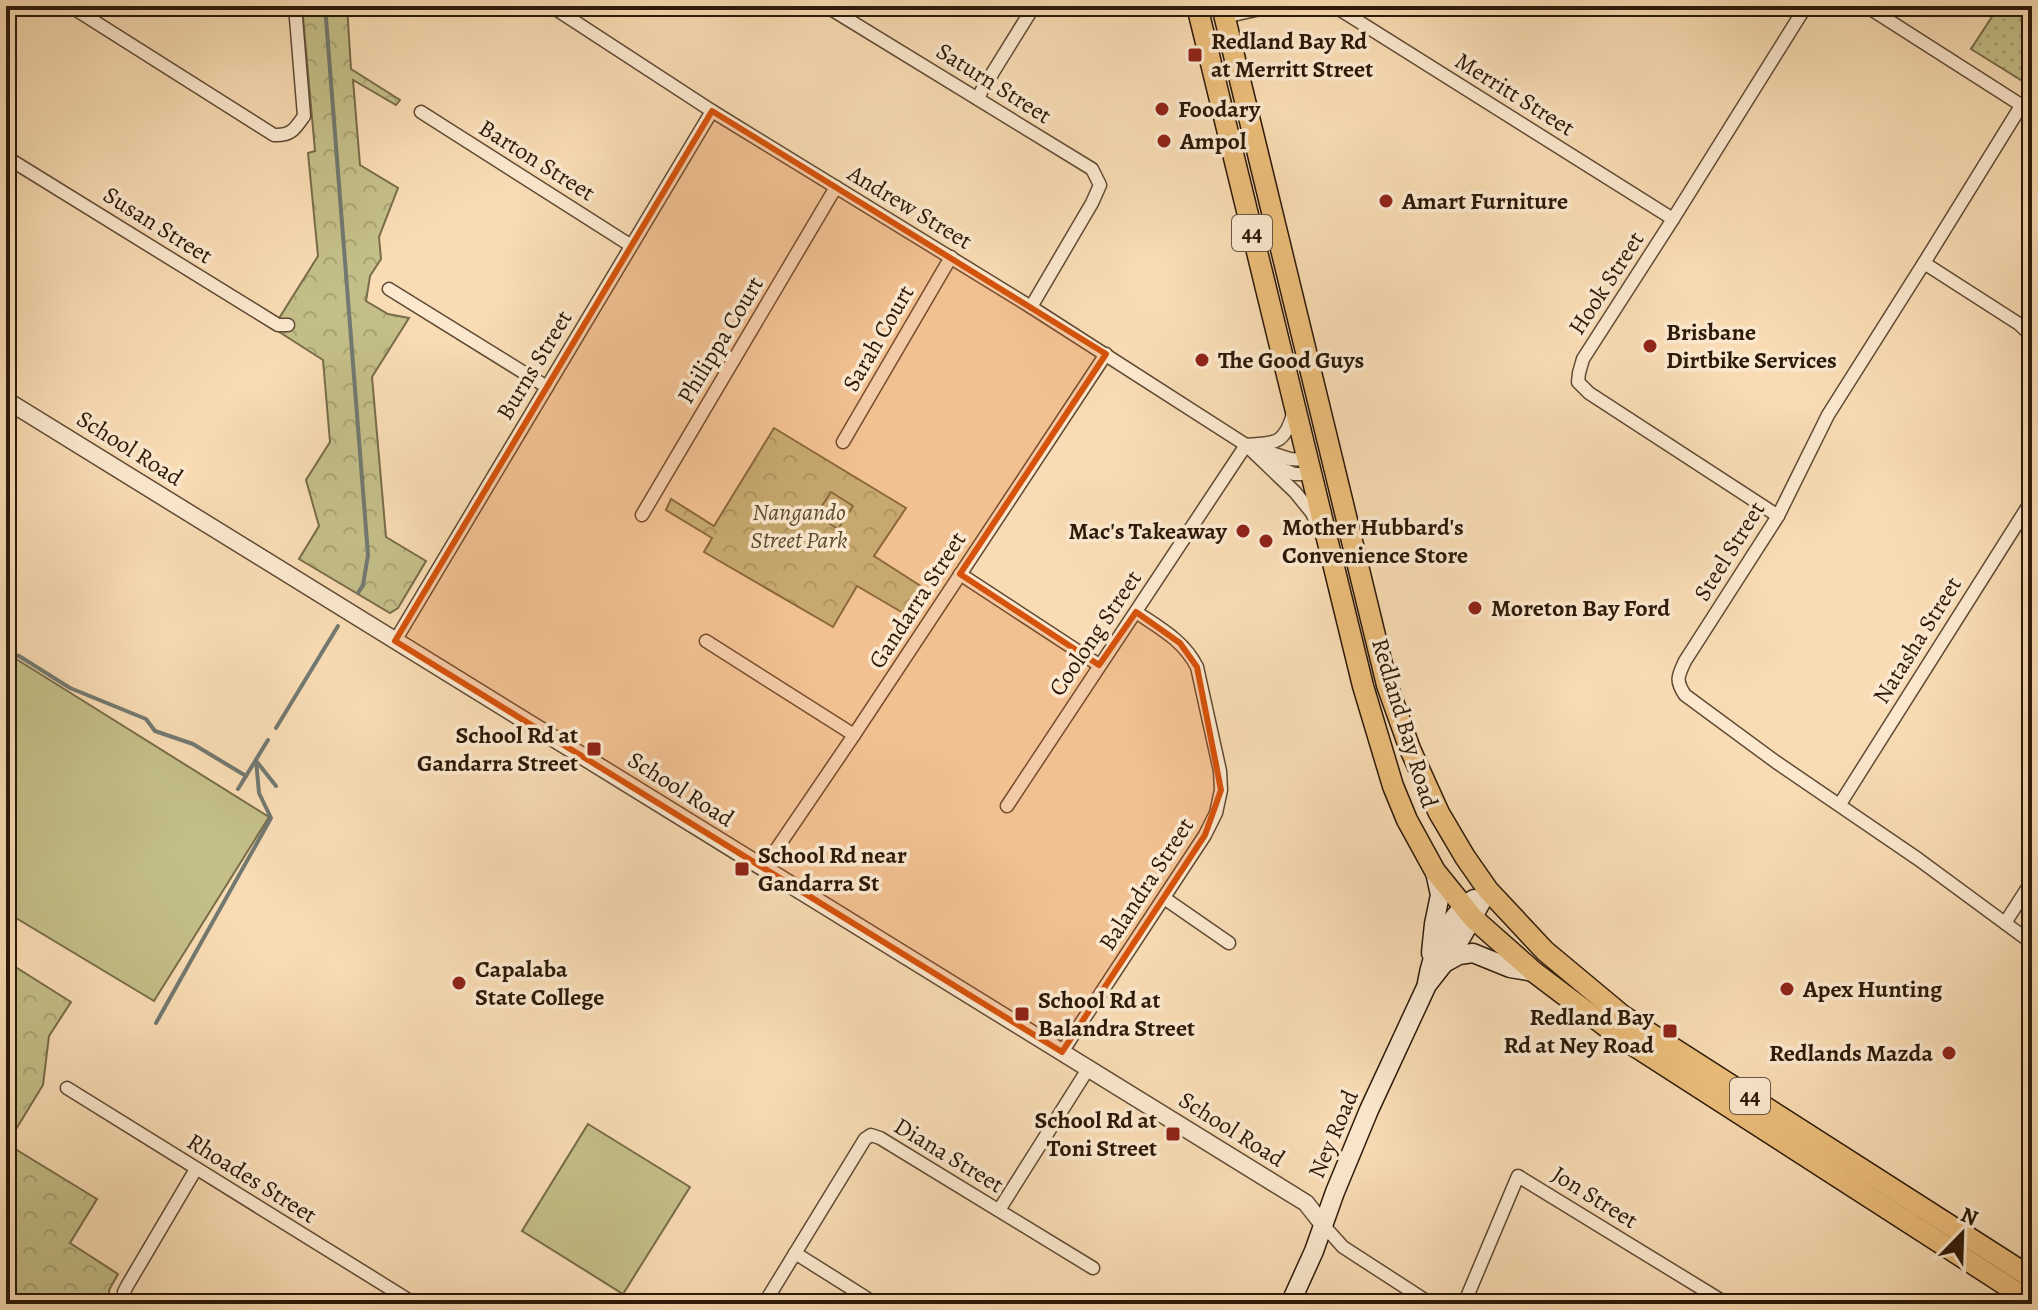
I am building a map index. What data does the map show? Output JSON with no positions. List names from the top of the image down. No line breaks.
{"streets":{"main road":["44","Redland Bay Road","Ney Road"],"street":["Saturn Street","Merritt Street","Barton Street","Andrew Street","Susan Street","Hook Street","Sarah Court","Philippa Court","Burns Street","School Road","Steel Street","Gandarra Street","Coolong Street","Natasha Street","Balandra Street","Diana Street","Rhoades Street","Jon Street"]},"crossings":[["Saturn Street","Andrew Street"],["Merritt Street","Hook Street"],["Barton Street","Burns Street"],["Andrew Street","Sarah Court"],["Andrew Street","Philippa Court"],["Andrew Street","Burns Street"],["Andrew Street","Gandarra Street"],["Andrew Street","Coolong Street"],["Andrew Street","Redland Bay Road"],["Hook Street","Steel Street"],["Burns Street","School Road"],["School Road","Gandarra Street"],["School Road","Balandra Street"],["School Road","Ney Road"],["Steel Street","Natasha Street"],["Coolong Street","Balandra Street"],["Redland Bay Road","Ney Road"]],"parks":["Nangando Street Park"],"places":{"transit":["Redland Bay Rd at Merritt Street","School Rd at Gandarra Street","School Rd near Gandarra St","School Rd at Balandra Street","Redland Bay Rd at Ney Road","School Rd at Toni Street"],"other":["Foodary","Ampol","Amart Furniture","Brisbane Dirtbike Services","The Good Guys","Mac's Takeaway","Mother Hubbard's Convenience Store","Moreton Bay Ford","Capalaba State College","Apex Hunting","Redlands Mazda"]},"north":"top right"}
